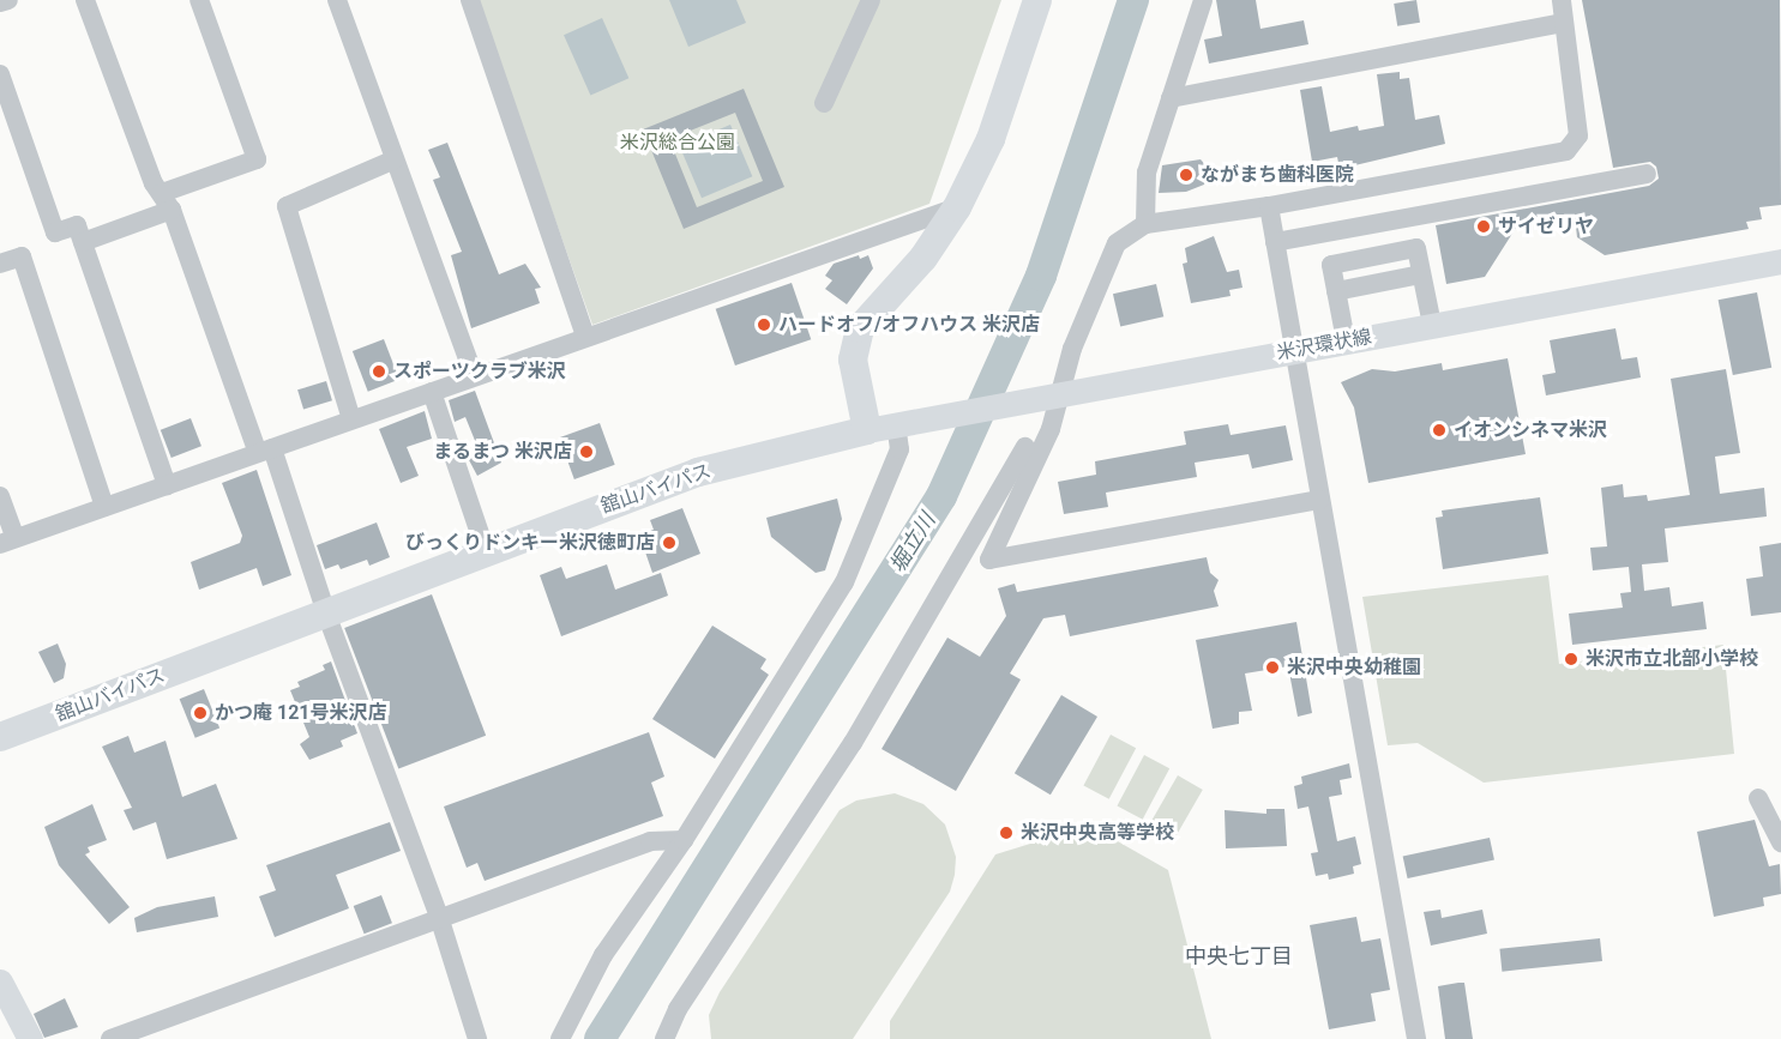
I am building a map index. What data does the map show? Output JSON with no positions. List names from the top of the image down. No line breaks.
{"streets":{"highway":["舘山バイパス"],"main road":["米沢環状線"]},"crossings":[["米沢環状線","舘山バイパス"]],"districts":["中央七丁目"],"water":["堀立川"],"parks":["米沢総合公園"],"places":["ながまち歯科医院","サイゼリヤ","ハードオフ/オフハウス 米沢店","スポーツクラブ米沢","イオンシネマ米沢","まるまつ 米沢店","びっくりドンキー米沢徳町店","米沢市立北部小学校","米沢中央幼稚園","かつ庵 121号米沢店","米沢中央高等学校"]}
